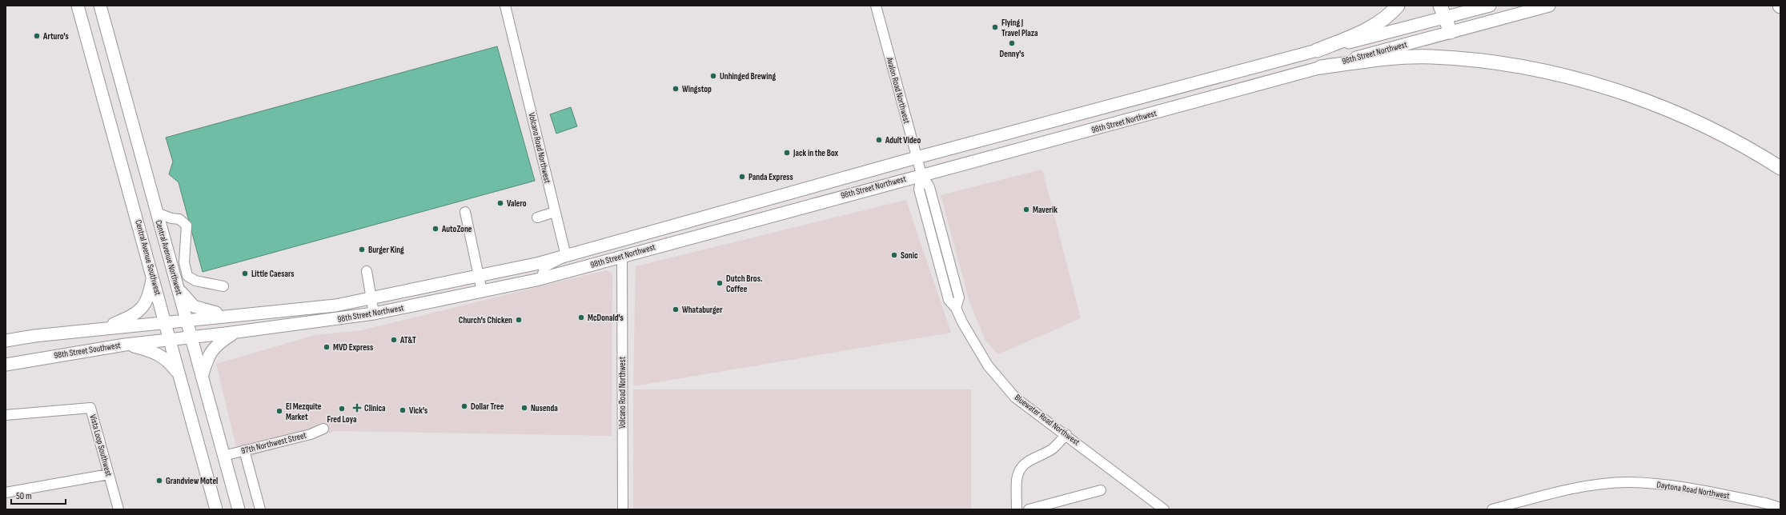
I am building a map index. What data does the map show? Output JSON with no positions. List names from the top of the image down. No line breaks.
{"streets":{"main road":["98th Street Northwest","Central Avenue Southwest","Central Avenue Northwest","98th Street Southwest"],"street":["Avalon Road Northwest","Volcano Road Northwest","Bluewater Road Northwest","97th Northwest Street","Vista Loop Southwest","Daytona Road Northwest"]},"crossings":[["98th Street Northwest","Avalon Road Northwest"],["98th Street Northwest","Volcano Road Northwest"],["98th Street Northwest","Central Avenue Northwest"],["98th Street Northwest","98th Street Southwest"],["98th Street Northwest","Bluewater Road Northwest"],["Avalon Road Northwest","Bluewater Road Northwest"],["Central Avenue Southwest","98th Street Southwest"],["Central Avenue Northwest","98th Street Southwest"],["Central Avenue Northwest","97th Northwest Street"]],"places":{"other":["Flying J Travel Plaza","Arturo's","Denny's","Unhinged Brewing","Wingstop","Adult Video","Jack in the Box","Panda Express","Valero","Maverik","AutoZone","Burger King","Sonic","Little Caesars","Dutch Bros. Coffee","Whataburger","McDonald's","Church's Chicken","AT&T","MVD Express","Dollar Tree","Nusenda","Fred Loya","Vick's","El Mezquite Market","Grandview Motel"],"health":["Clinica"]},"scale_bar":"50 m"}
